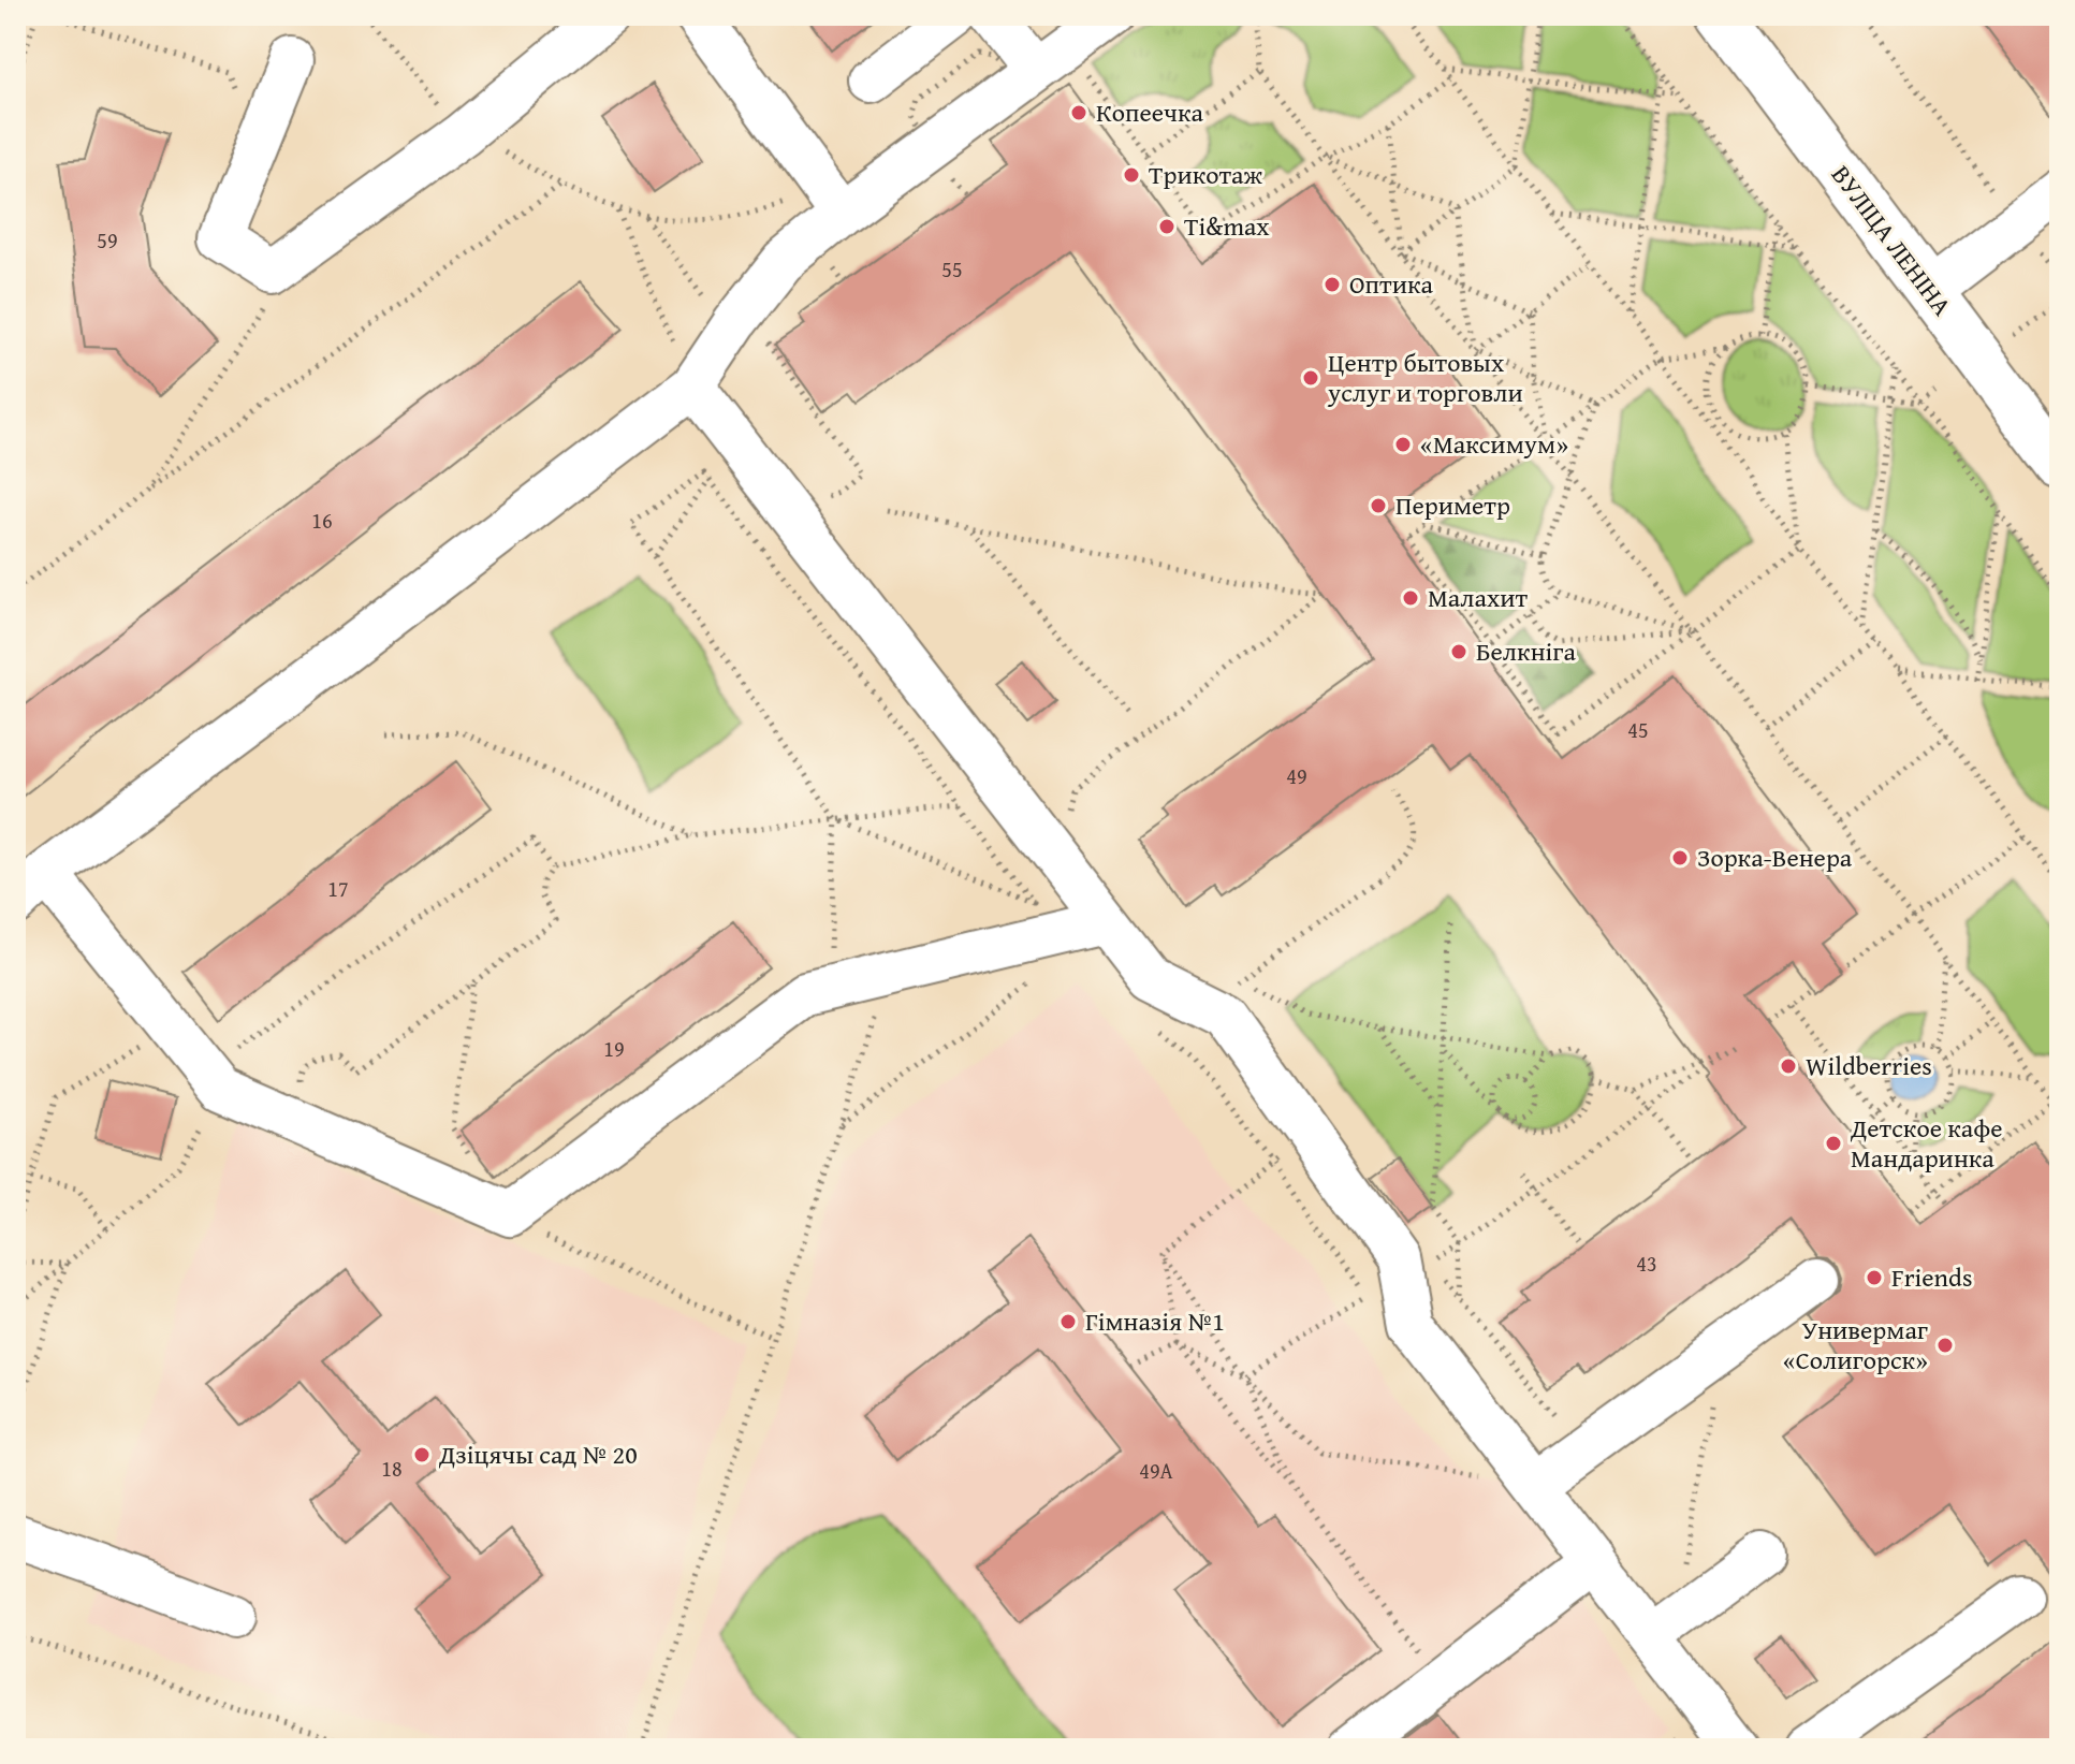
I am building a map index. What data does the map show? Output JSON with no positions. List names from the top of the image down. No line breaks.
{"streets":{"main road":["ВУЛІЦА ЛЕНІНА"]},"places":["Копеечка","Трикотаж","Ti&max","Оптика","Центр бытовых услуг и торговли","«Максимум»","Периметр","Малахит","Белкніга","Зорка-Венера","Wildberries","Детское кафе Мандаринка","Friends","Гімназія №1","Универмаг «Солигорск»","Дзіцячы сад № 20"],"house_numbers":["59","55","16","45","49","17","19","43","18","49А"]}
